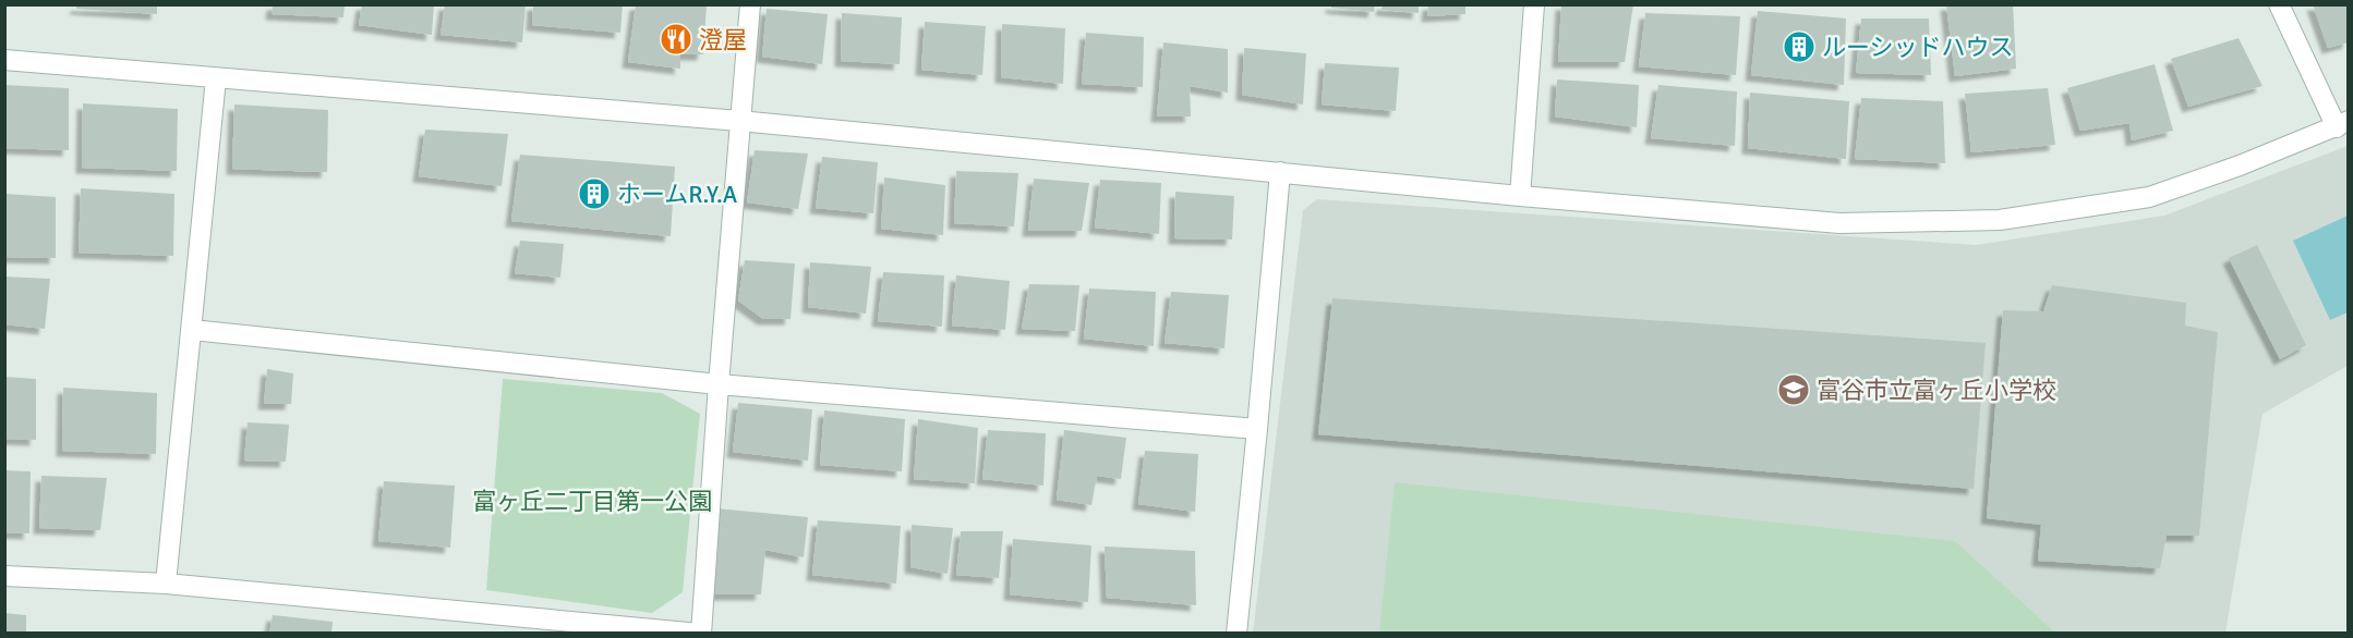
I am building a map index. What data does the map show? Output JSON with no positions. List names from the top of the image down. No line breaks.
{"parks":["富ヶ丘二丁目第一公園"],"places":{"restaurant":["澄屋"],"building":["ルーシッドハウス","ホームR.Y.A"],"school or university":["富谷市立富ヶ丘小学校"]}}
